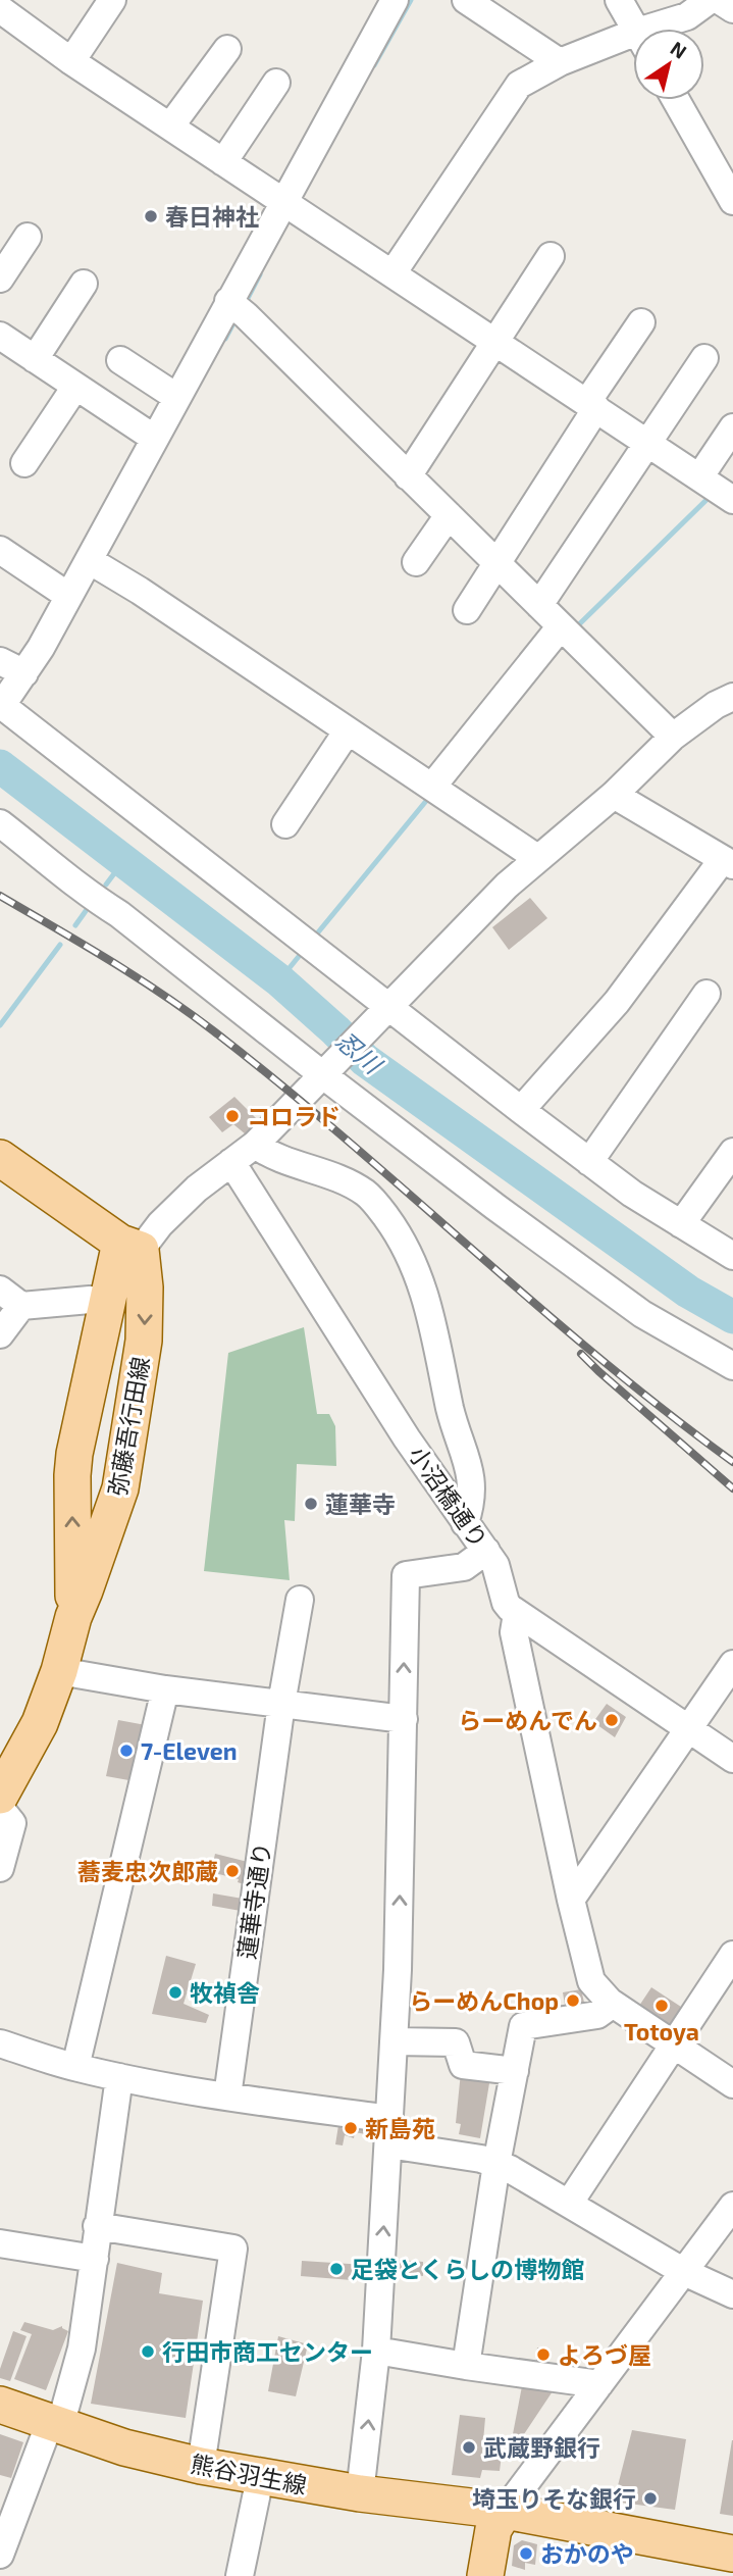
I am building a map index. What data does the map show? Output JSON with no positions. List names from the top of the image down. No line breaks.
{"streets":{"main road":["弥藤吾行田線","熊谷羽生線"],"street":["小沼橋通り","蓮華寺通り"]},"water":["忍川"],"places":["春日神社","コロラド","蓮華寺","らーめんでん","7-Eleven","蕎麦忠次郎蔵","牧禎舎","らーめんChop","Totoya","新島苑","足袋とくらしの博物館","行田市商工センター","よろづ屋","武蔵野銀行","埼玉りそな銀行","おかのや"],"north":"top right"}
